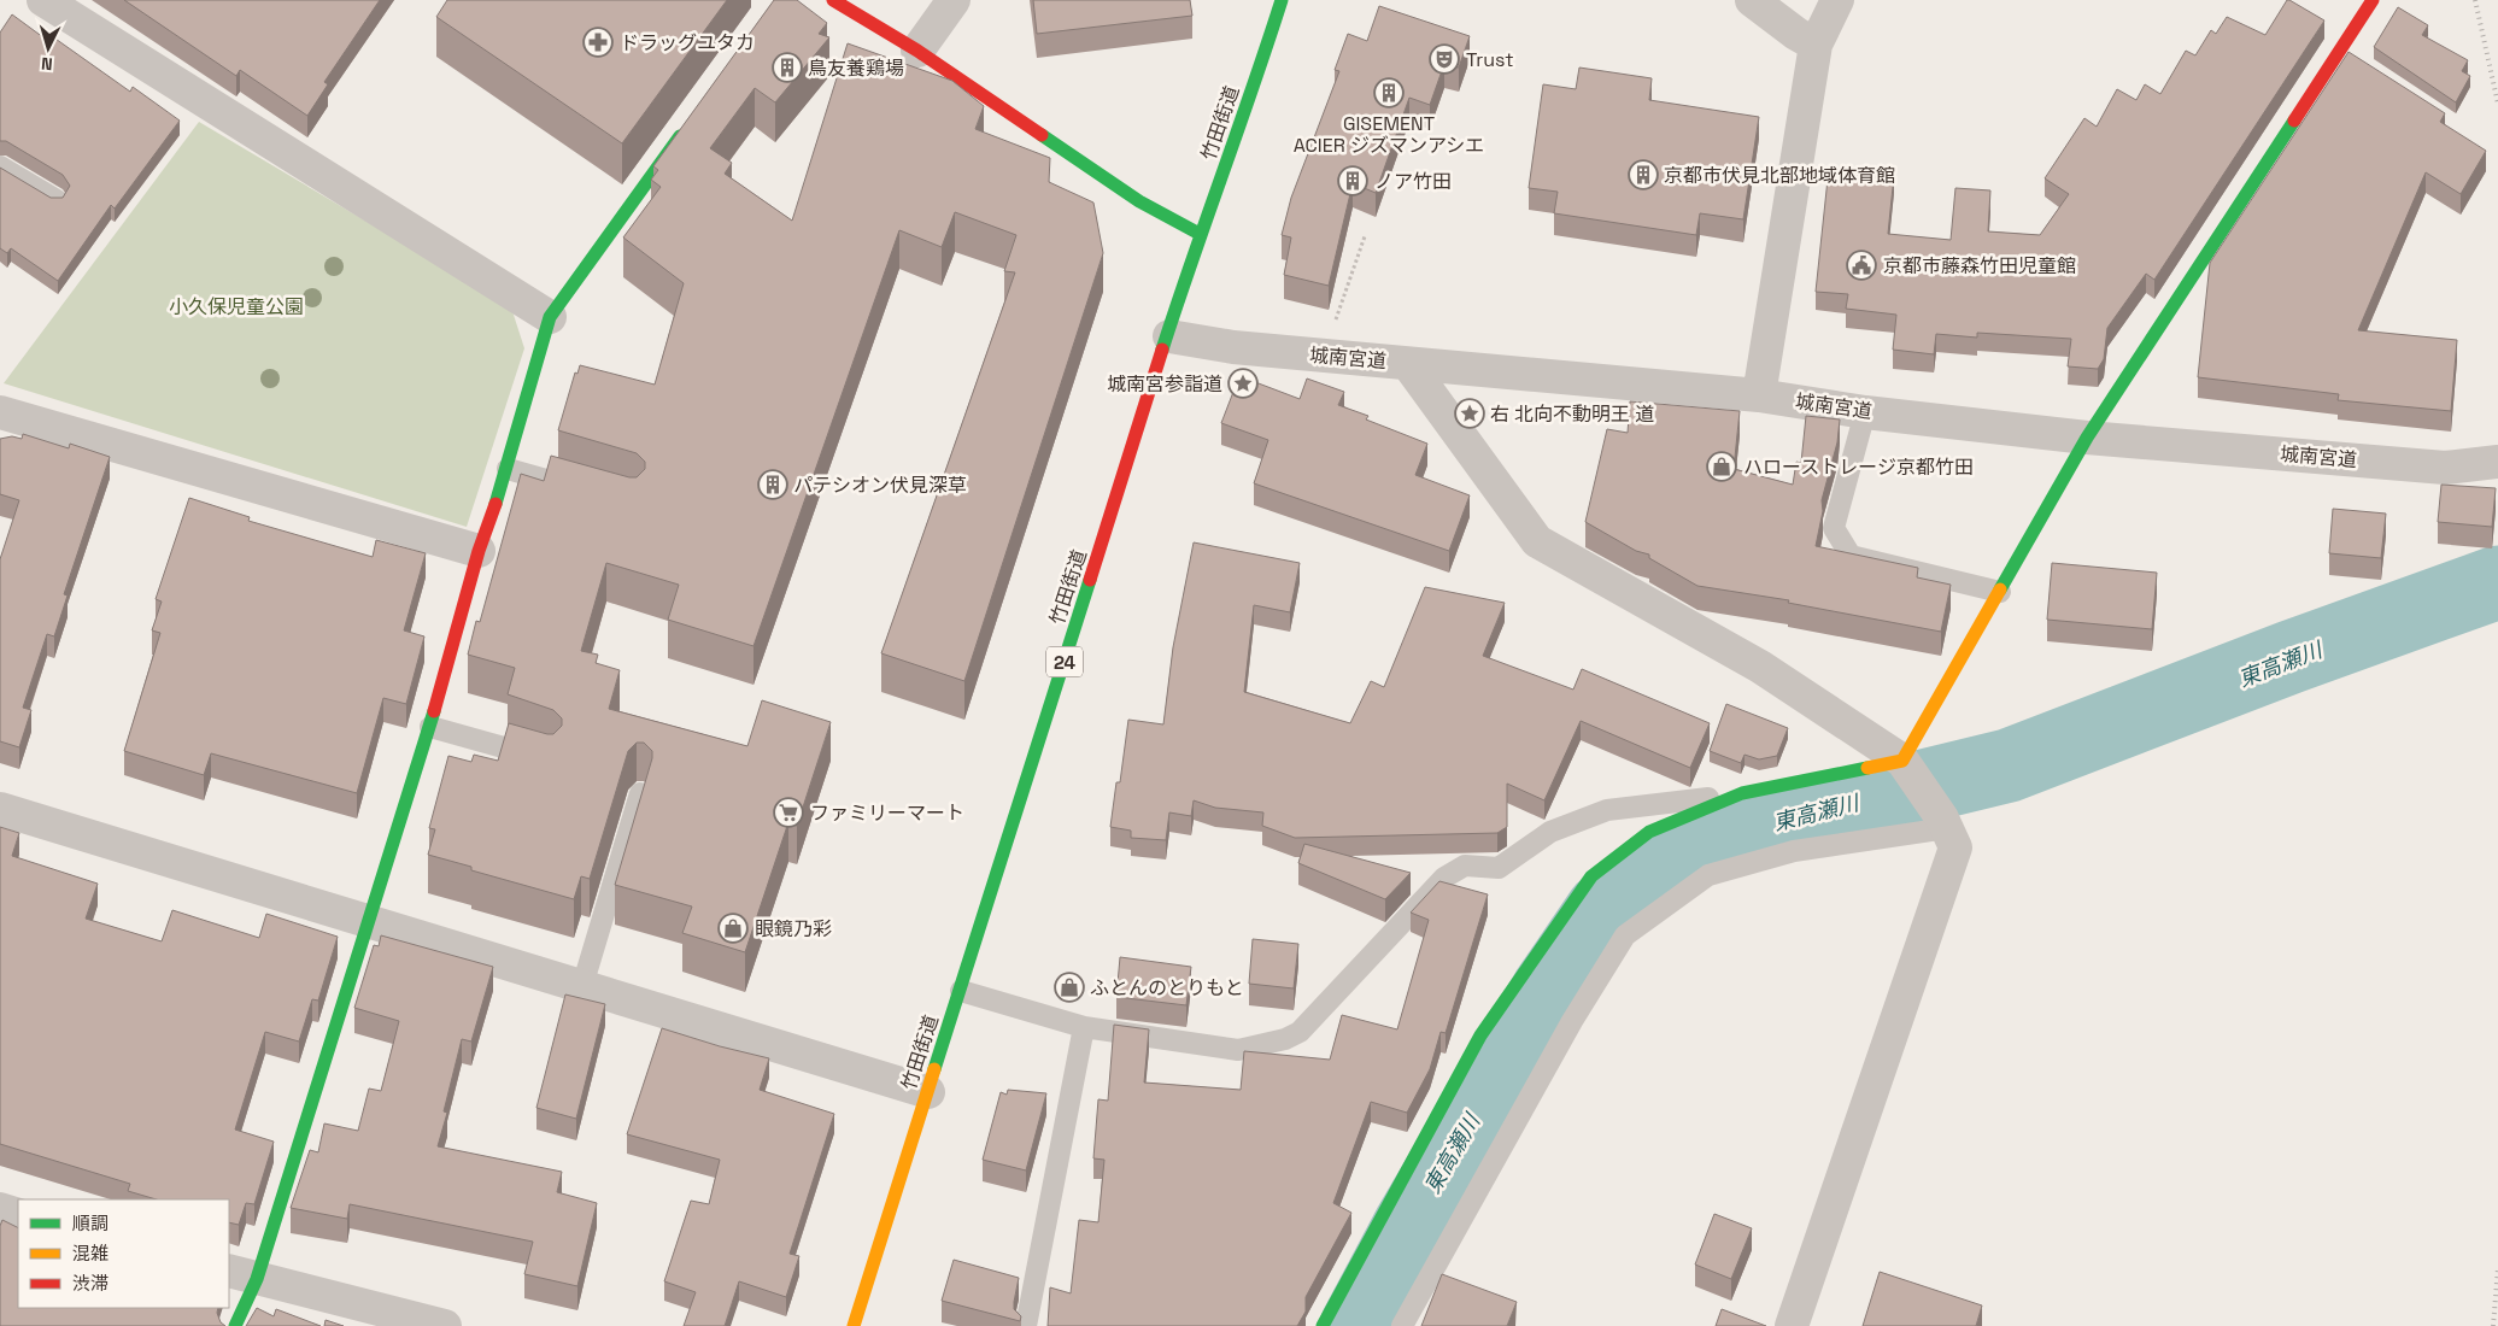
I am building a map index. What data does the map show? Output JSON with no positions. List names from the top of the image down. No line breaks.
{"streets":{"main road":["竹田街道","24"],"street":["城南宮道"]},"crossings":[["竹田街道","城南宮道"]],"water":["東高瀬川"],"parks":["小久保児童公園"],"places":{"pharmacy":["ドラッグユタカ"],"theatre":["Trust"],"building":["鳥友養鶏場","GISEMENT ACIER ジズマンアシエ","京都市伏見北部地域体育館","ノア竹田","パテシオン伏見深草"],"public building":["京都市藤森竹田児童館"],"place":["城南宮参詣道","右 北向不動明王 道"],"shop":["ハローストレージ京都竹田","眼鏡乃彩","ふとんのとりもと"],"supermarket":["ファミリーマート"]},"legend":["順調","混雑","渋滞"],"north":"bottom"}
